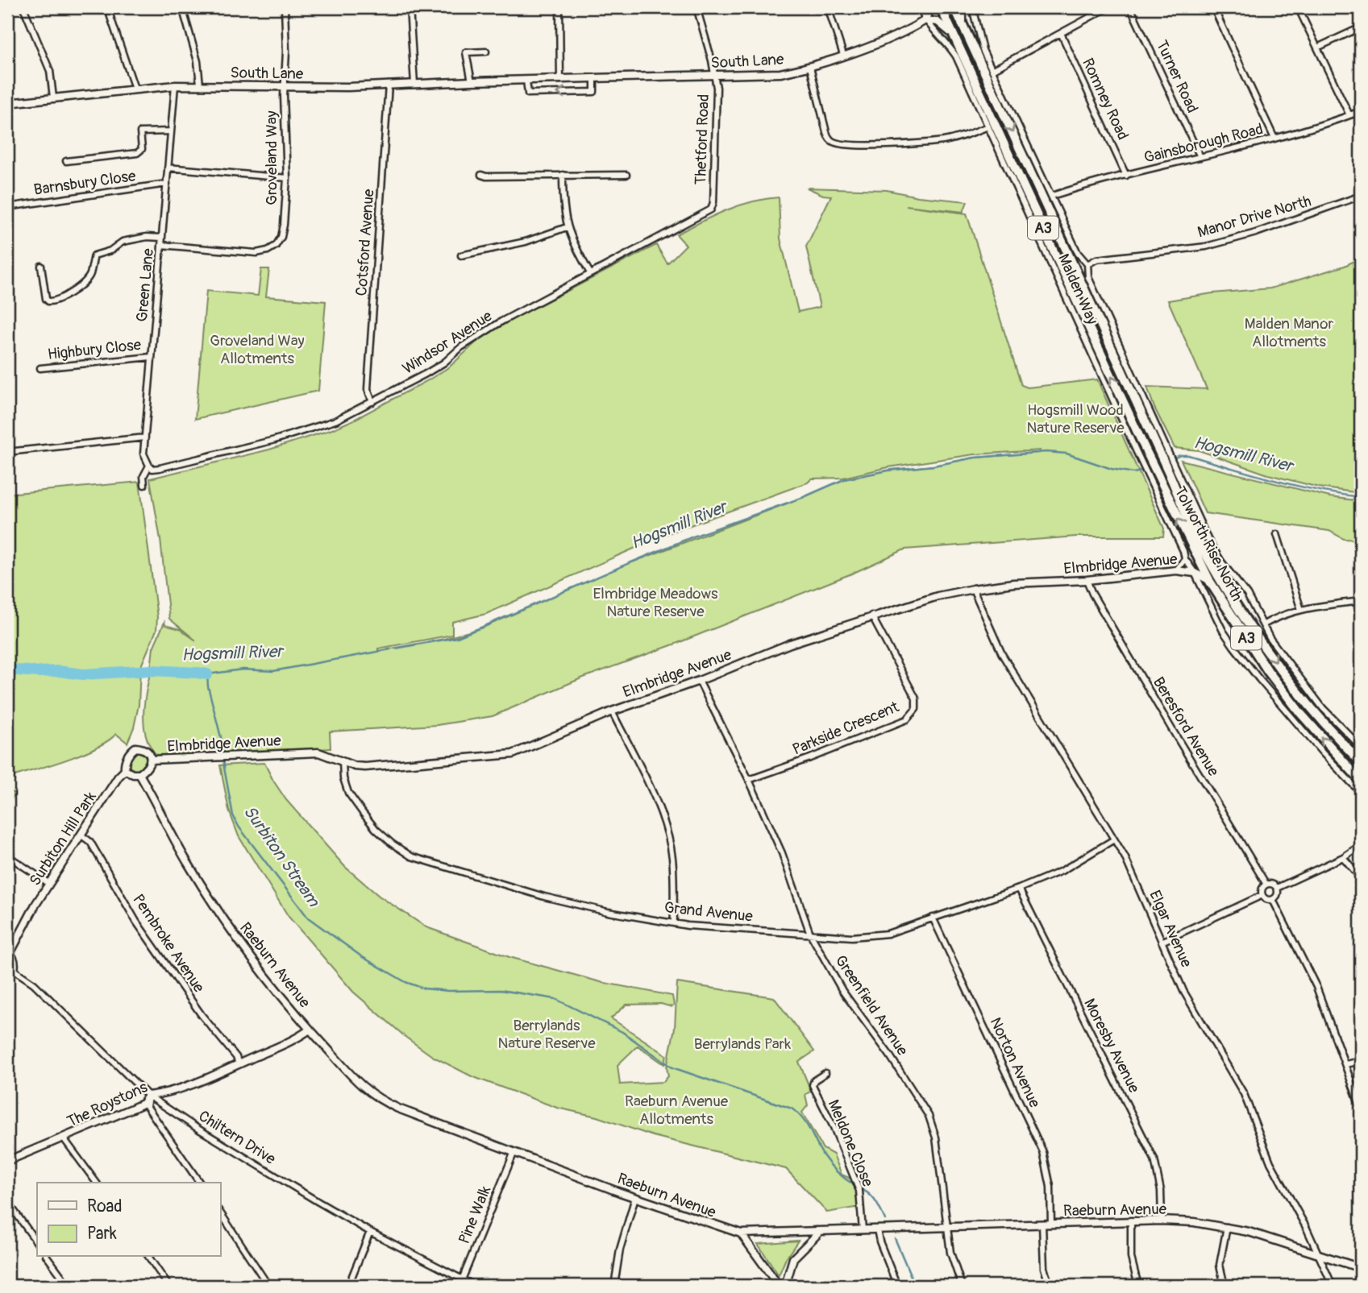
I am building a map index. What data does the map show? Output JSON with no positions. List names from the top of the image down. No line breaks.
{"streets":{"highway":["A3","Malden Way","Tolworth Rise North"],"street":["South Lane","Turner Road","Romney Road","Thetford Road","Gainsborough Road","Groveland Way","Barnsbury Close","Manor Drive North","Cotsford Avenue","Green Lane","Windsor Avenue","Highbury Close","Elmbridge Avenue","Beresford Avenue","Parkside Crescent","Surbiton Hill Park","Grand Avenue","Elgar Avenue","Pembroke Avenue","Raeburn Avenue","Greenfield Avenue","Moresby Avenue","Norton Avenue","The Roystons","Chiltern Drive","Meldone Close","Pine Walk"]},"crossings":[["South Lane","Thetford Road"],["South Lane","Groveland Way"],["South Lane","Cotsford Avenue"],["South Lane","Green Lane"],["South Lane","Malden Way"],["Turner Road","Gainsborough Road"],["Romney Road","Gainsborough Road"],["Thetford Road","Windsor Avenue"],["Gainsborough Road","Malden Way"],["Groveland Way","Green Lane"],["Barnsbury Close","Green Lane"],["Manor Drive North","Malden Way"],["A3","Malden Way"],["Cotsford Avenue","Windsor Avenue"],["Green Lane","Windsor Avenue"],["Green Lane","Highbury Close"],["Malden Way","Tolworth Rise North"],["Malden Way","Elmbridge Avenue"],["Tolworth Rise North","Elmbridge Avenue"],["Elmbridge Avenue","Beresford Avenue"],["Elmbridge Avenue","Parkside Crescent"],["Elmbridge Avenue","Surbiton Hill Park"],["Elmbridge Avenue","Grand Avenue"],["Elmbridge Avenue","Elgar Avenue"],["Elmbridge Avenue","Raeburn Avenue"],["Elmbridge Avenue","Greenfield Avenue"],["Parkside Crescent","Greenfield Avenue"],["Surbiton Hill Park","Pembroke Avenue"],["Surbiton Hill Park","Raeburn Avenue"],["Surbiton Hill Park","Chiltern Drive"],["Grand Avenue","Elgar Avenue"],["Grand Avenue","Greenfield Avenue"],["Grand Avenue","Moresby Avenue"],["Grand Avenue","Norton Avenue"],["Elgar Avenue","Raeburn Avenue"],["Pembroke Avenue","The Roystons"],["Raeburn Avenue","Greenfield Avenue"],["Raeburn Avenue","Moresby Avenue"],["Raeburn Avenue","Norton Avenue"],["Raeburn Avenue","The Roystons"],["Raeburn Avenue","Meldone Close"],["Raeburn Avenue","Pine Walk"],["The Roystons","Chiltern Drive"],["Chiltern Drive","Pine Walk"]],"water":["Hogsmill River","Surbiton Stream"],"parks":["Malden Manor Allotments","Groveland Way Allotments","Hogsmill Wood Nature Reserve","Elmbridge Meadows Nature Reserve","Berrylands Nature Reserve","Berrylands Park","Raeburn Avenue Allotments"],"legend":["Road","Park"]}
